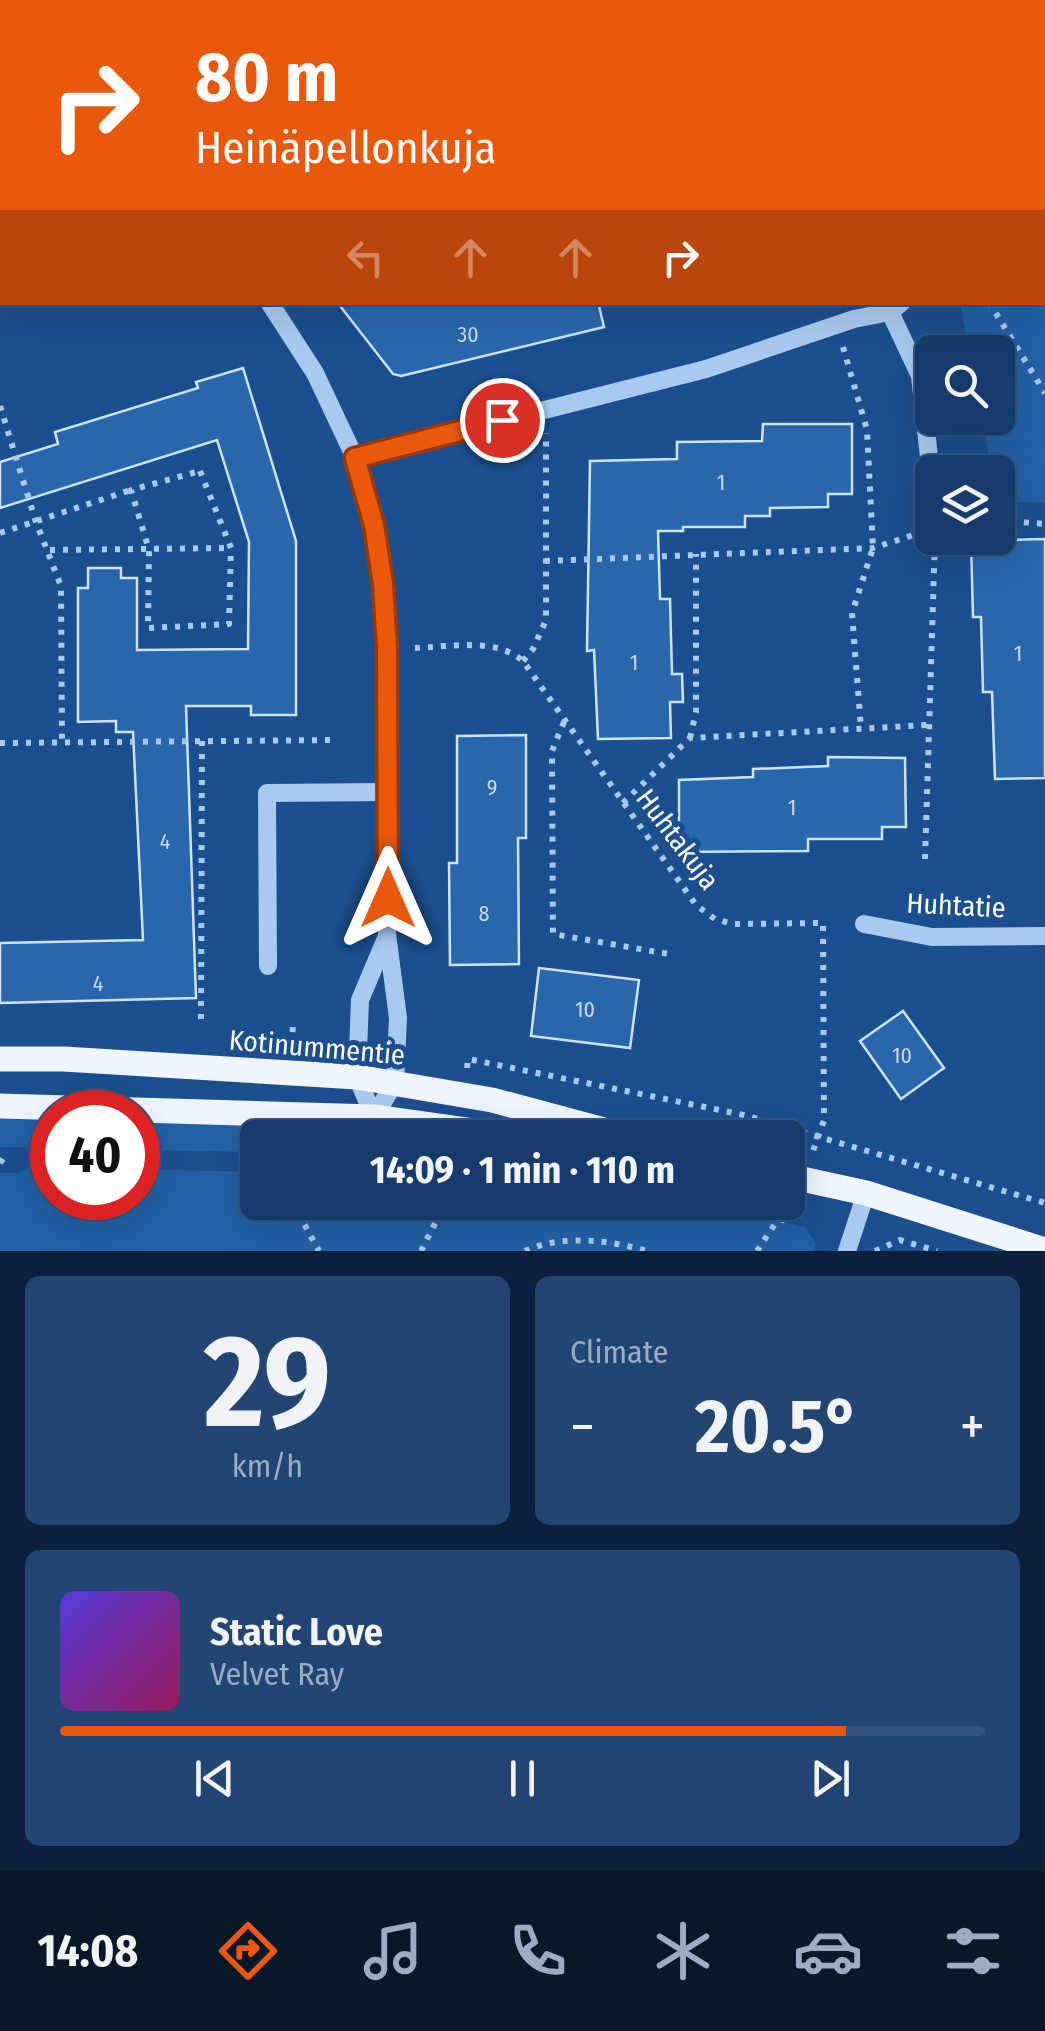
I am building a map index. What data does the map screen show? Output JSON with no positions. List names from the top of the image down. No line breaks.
{"streets":{"main road":["Kotinummentie"],"street":["Huhtatie"],"path":["Huhtakuja"]},"house_numbers":["30","1","1","1","9","1","4","8","4","10","10"],"page":{"turn":["80 m","Heinäpellonkuja"],"limit":"40","trip":"14:09 · 1 min · 110 m","tile":[["29","km/h"],"Climate"],"heat":["−","20.5°","+"],"song":["Static Love","Velvet Ray"],"tabs":"14:08"}}
